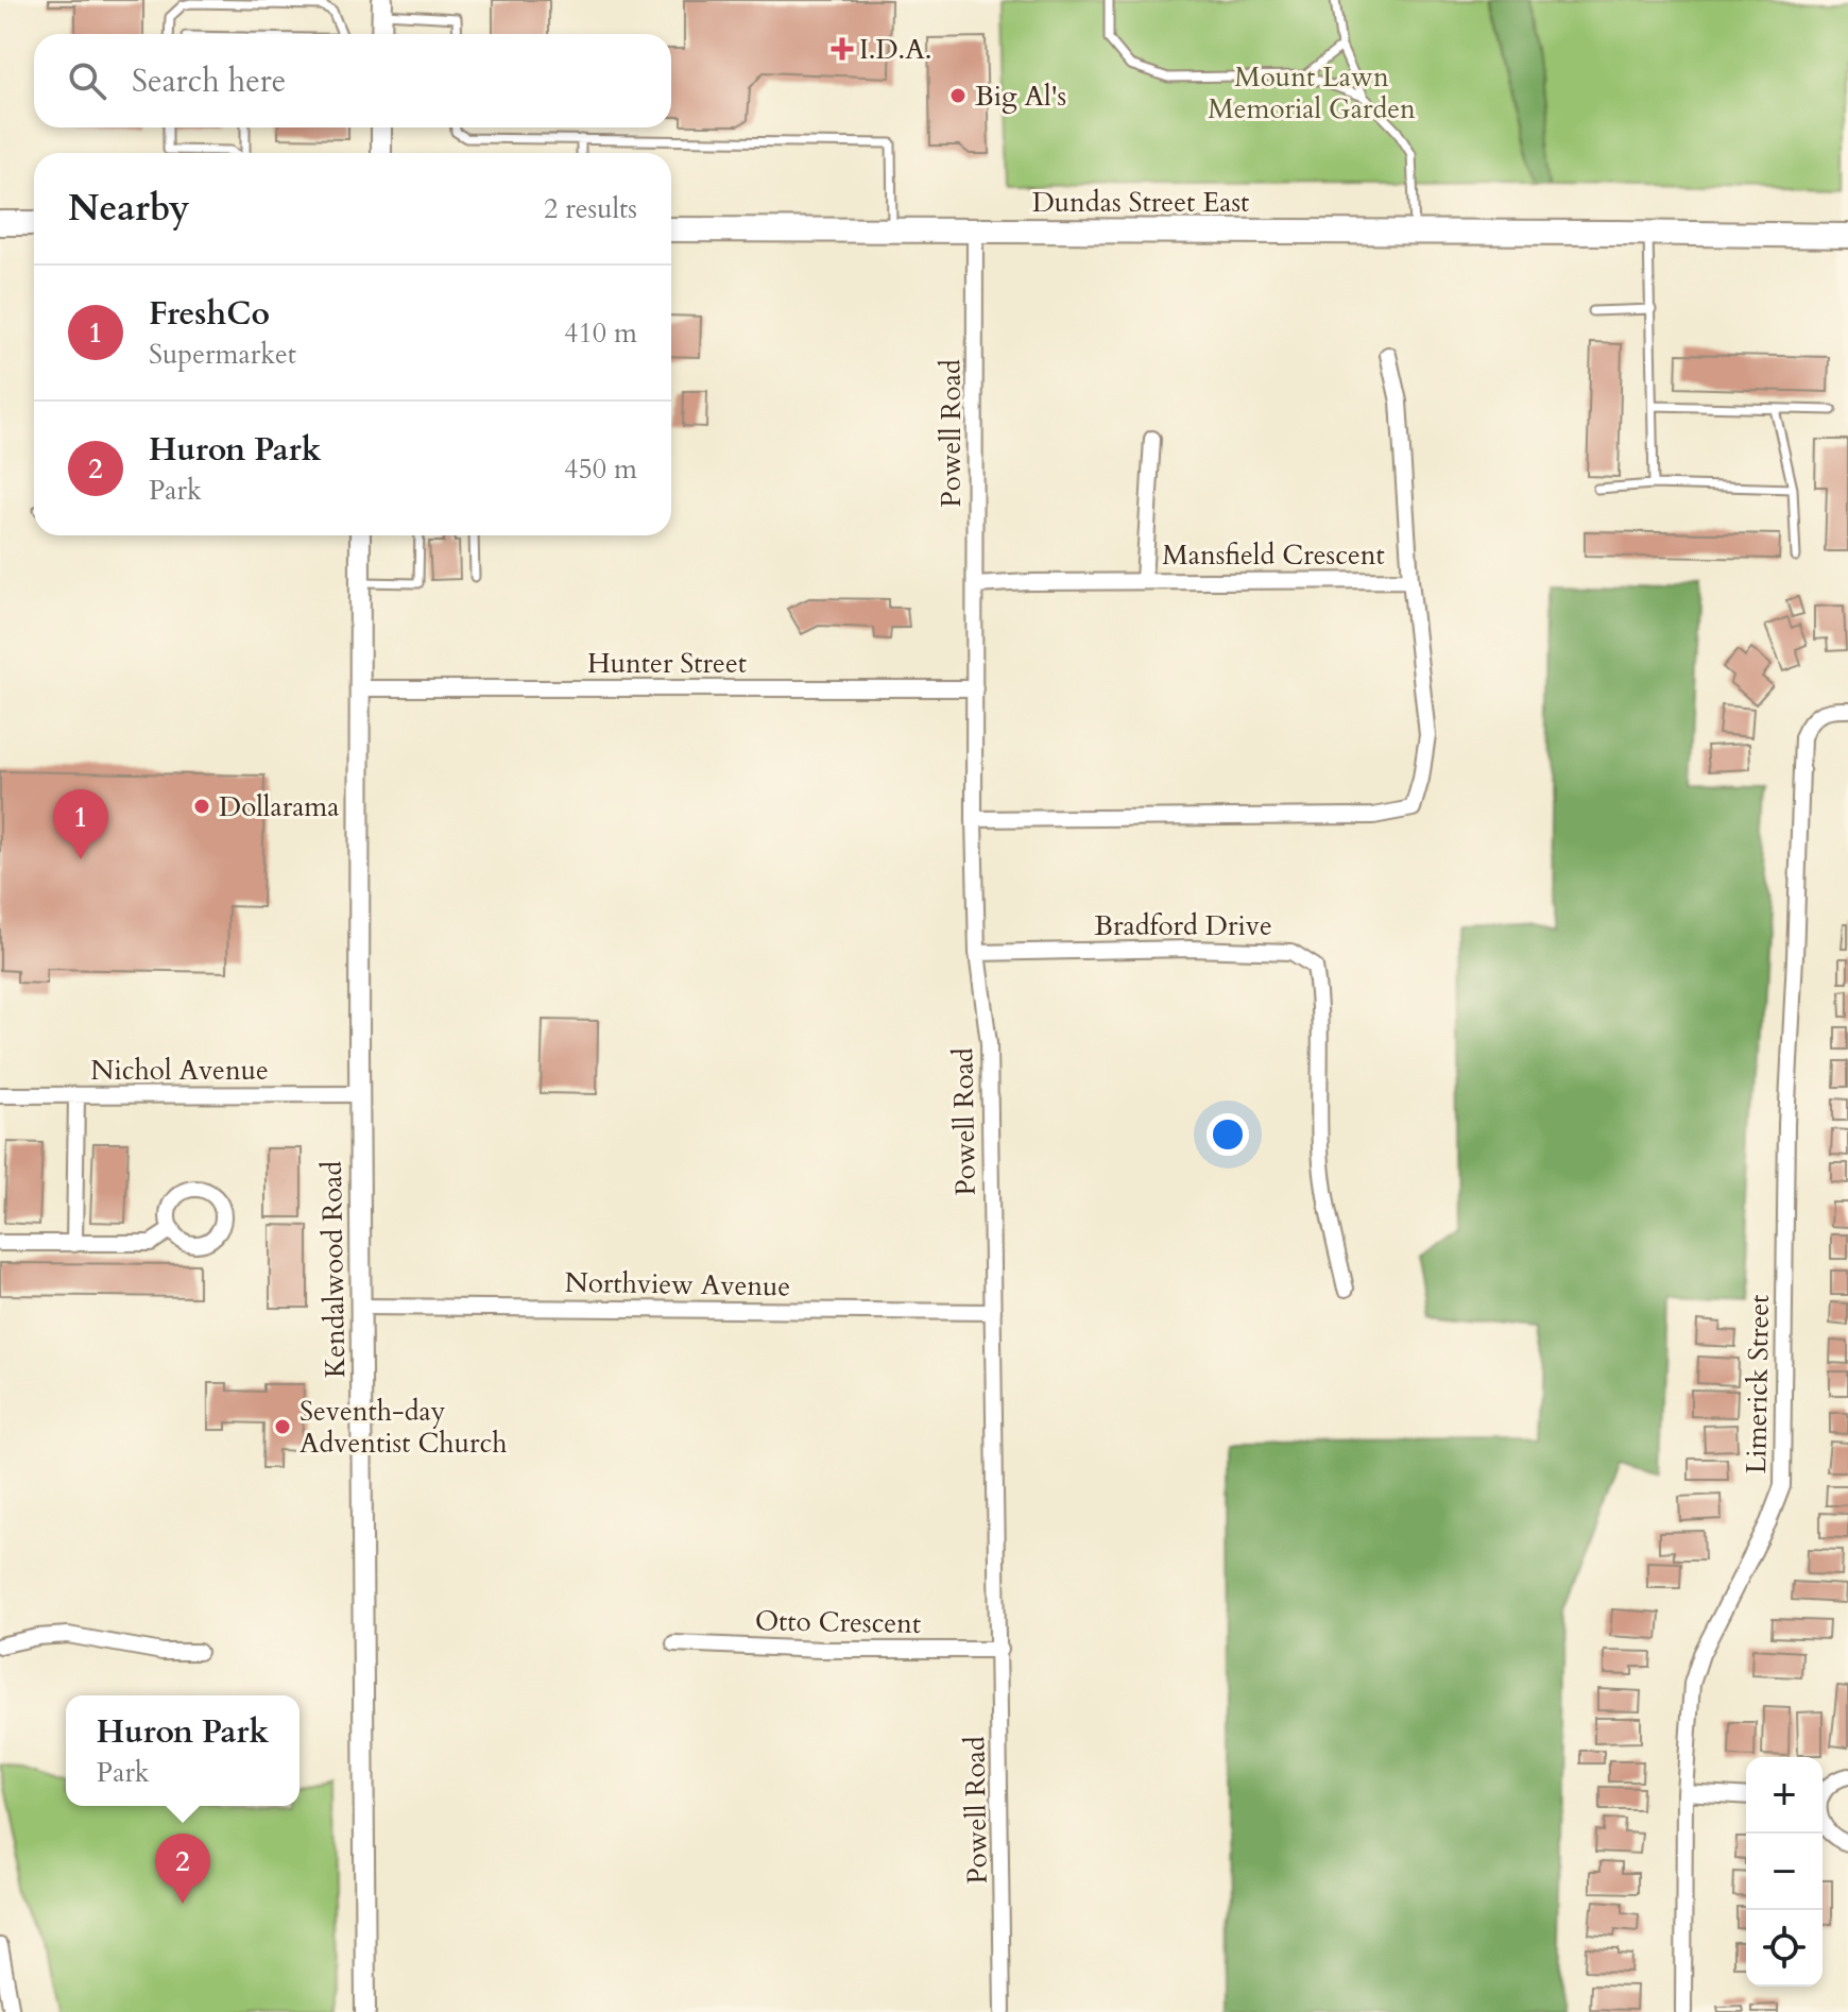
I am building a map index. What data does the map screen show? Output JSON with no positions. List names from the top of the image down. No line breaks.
{"streets":{"main road":["Dundas Street East"],"street":["Powell Road","Mansfield Crescent","Hunter Street","Bradford Drive","Nichol Avenue","Kendalwood Road","Northview Avenue","Limerick Street","Otto Crescent"]},"crossings":[["Dundas Street East","Powell Road"],["Powell Road","Mansfield Crescent"],["Powell Road","Hunter Street"],["Powell Road","Bradford Drive"],["Powell Road","Northview Avenue"],["Powell Road","Otto Crescent"],["Hunter Street","Kendalwood Road"],["Nichol Avenue","Kendalwood Road"],["Kendalwood Road","Northview Avenue"]],"parks":["Mount Lawn Memorial Garden"],"places":{"health":["I.D.A."],"other":["Big Al's","Dollarama","Seventh-day Adventist Church"]},"page":{"search":"Search here","heading":["Nearby","2 results"],"list":[{"mark":"1","name":"FreshCo","note":"Supermarket","value":"410 m"},{"mark":"2","name":"Huron Park","note":"Park","value":"450 m"}],"pins":["1","2"],"popup":["Huron Park","Park"],"map_buttons":["+","−"]}}
